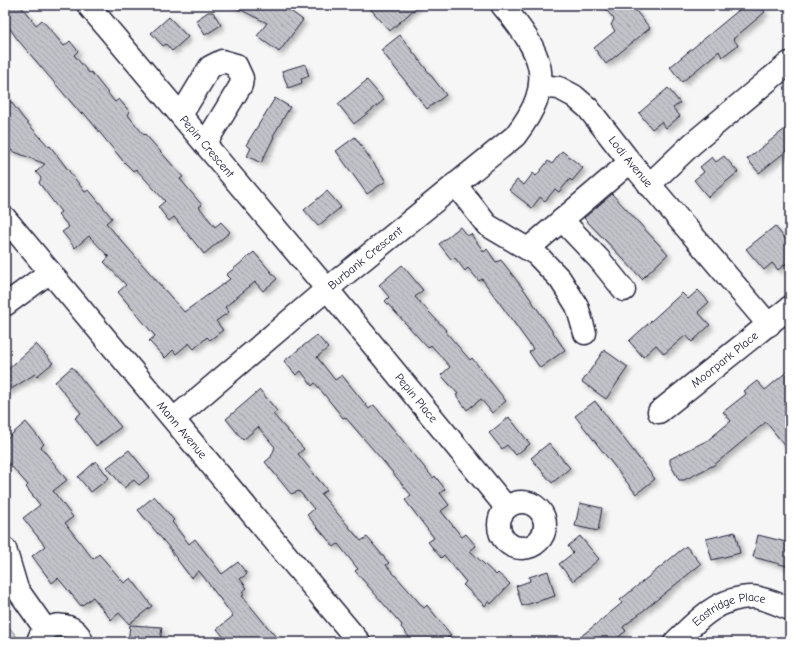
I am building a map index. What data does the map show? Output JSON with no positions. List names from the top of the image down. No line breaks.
{"streets":{"street":["Pepin Crescent","Lodi Avenue","Burbank Crescent","Moorpark Place","Pepin Place","Mann Avenue","Eastridge Place"]},"crossings":[["Pepin Crescent","Burbank Crescent"],["Pepin Crescent","Pepin Place"],["Lodi Avenue","Burbank Crescent"],["Lodi Avenue","Moorpark Place"],["Burbank Crescent","Pepin Place"],["Burbank Crescent","Mann Avenue"]]}
